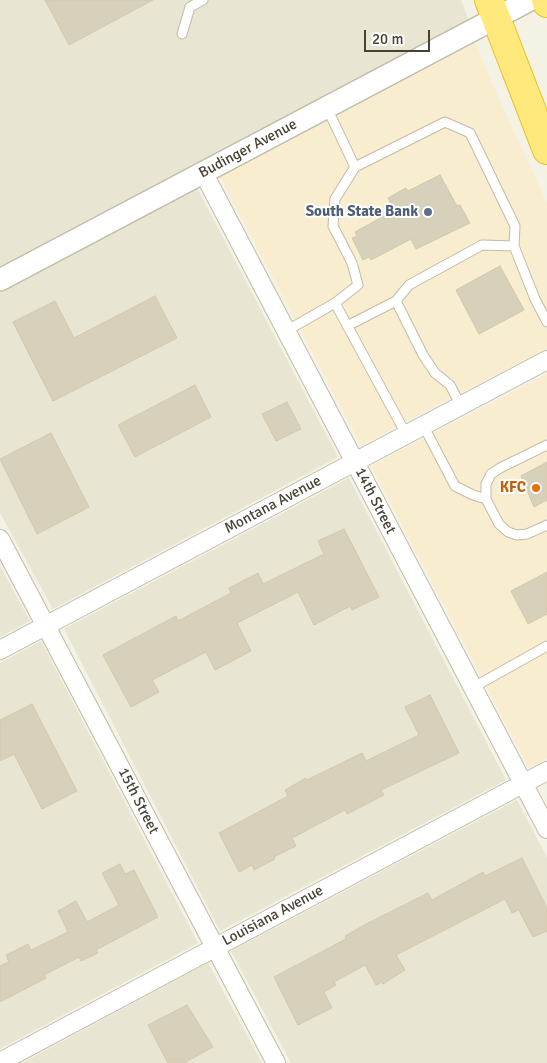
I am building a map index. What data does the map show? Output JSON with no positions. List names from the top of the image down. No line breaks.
{"streets":{"street":["Budinger Avenue","14th Street","Montana Avenue","15th Street","Louisiana Avenue"]},"crossings":[["Budinger Avenue","14th Street"],["14th Street","Montana Avenue"],["14th Street","Louisiana Avenue"],["Montana Avenue","15th Street"],["15th Street","Louisiana Avenue"]],"places":["South State Bank","KFC"],"scale_bar":"20 m"}
